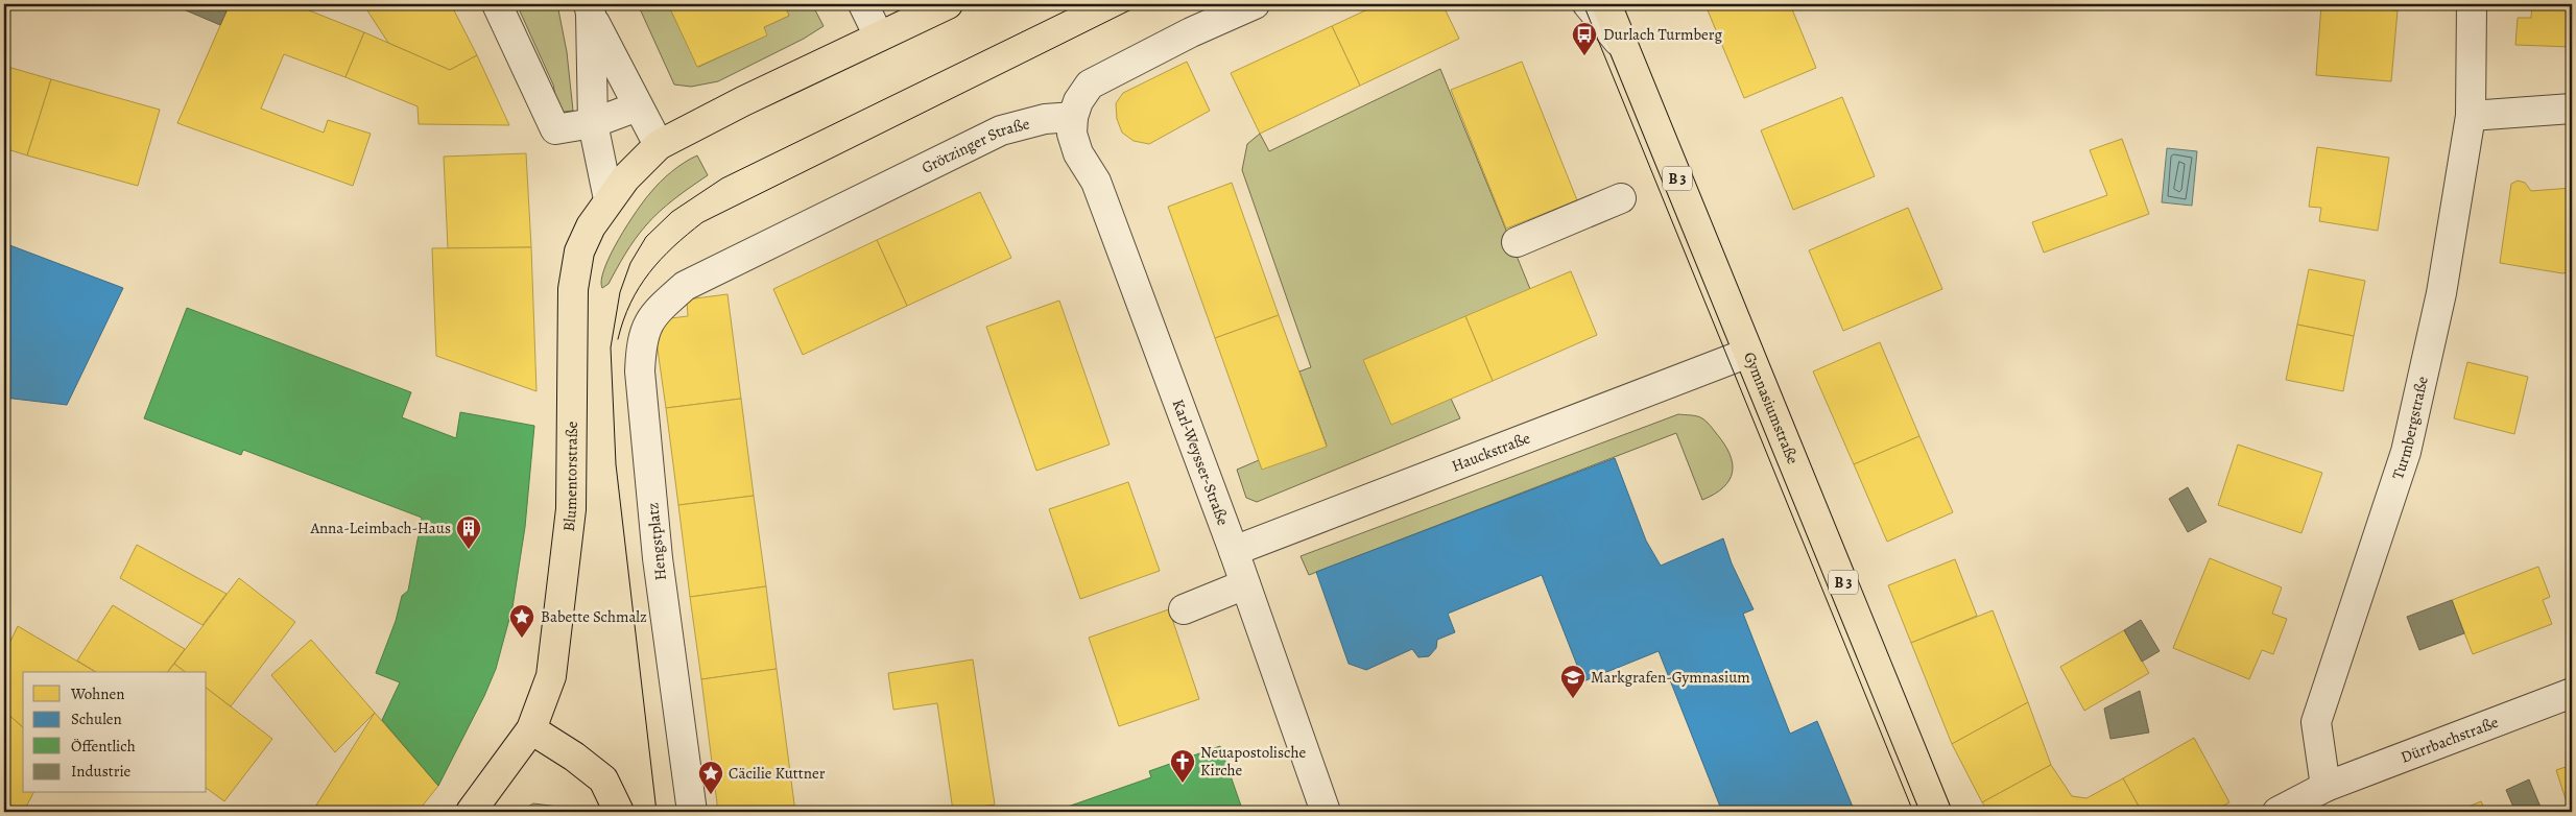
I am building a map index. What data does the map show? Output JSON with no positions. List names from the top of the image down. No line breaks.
{"streets":{"main road":["B 3","Gymnasiumstraße","Blumentorstraße"],"street":["Grötzinger Straße","Turmbergstraße","Hauckstraße","Karl-Weysser-Straße","Hengstplatz","Dürrbachstraße"]},"crossings":[["Grötzinger Straße","Karl-Weysser-Straße"],["Grötzinger Straße","Hengstplatz"],["Gymnasiumstraße","Hauckstraße"],["Turmbergstraße","Dürrbachstraße"],["Hauckstraße","Karl-Weysser-Straße"]],"places":{"bus stop":["Durlach Turmberg"],"building":["Anna-Leimbach-Haus"],"place":["Babette Schmalz","Cäcilie Kuttner"],"school or university":["Markgrafen-Gymnasium"],"church":["Neuapostolische Kirche"]},"legend":["Wohnen","Schulen","Öffentlich","Industrie"]}
